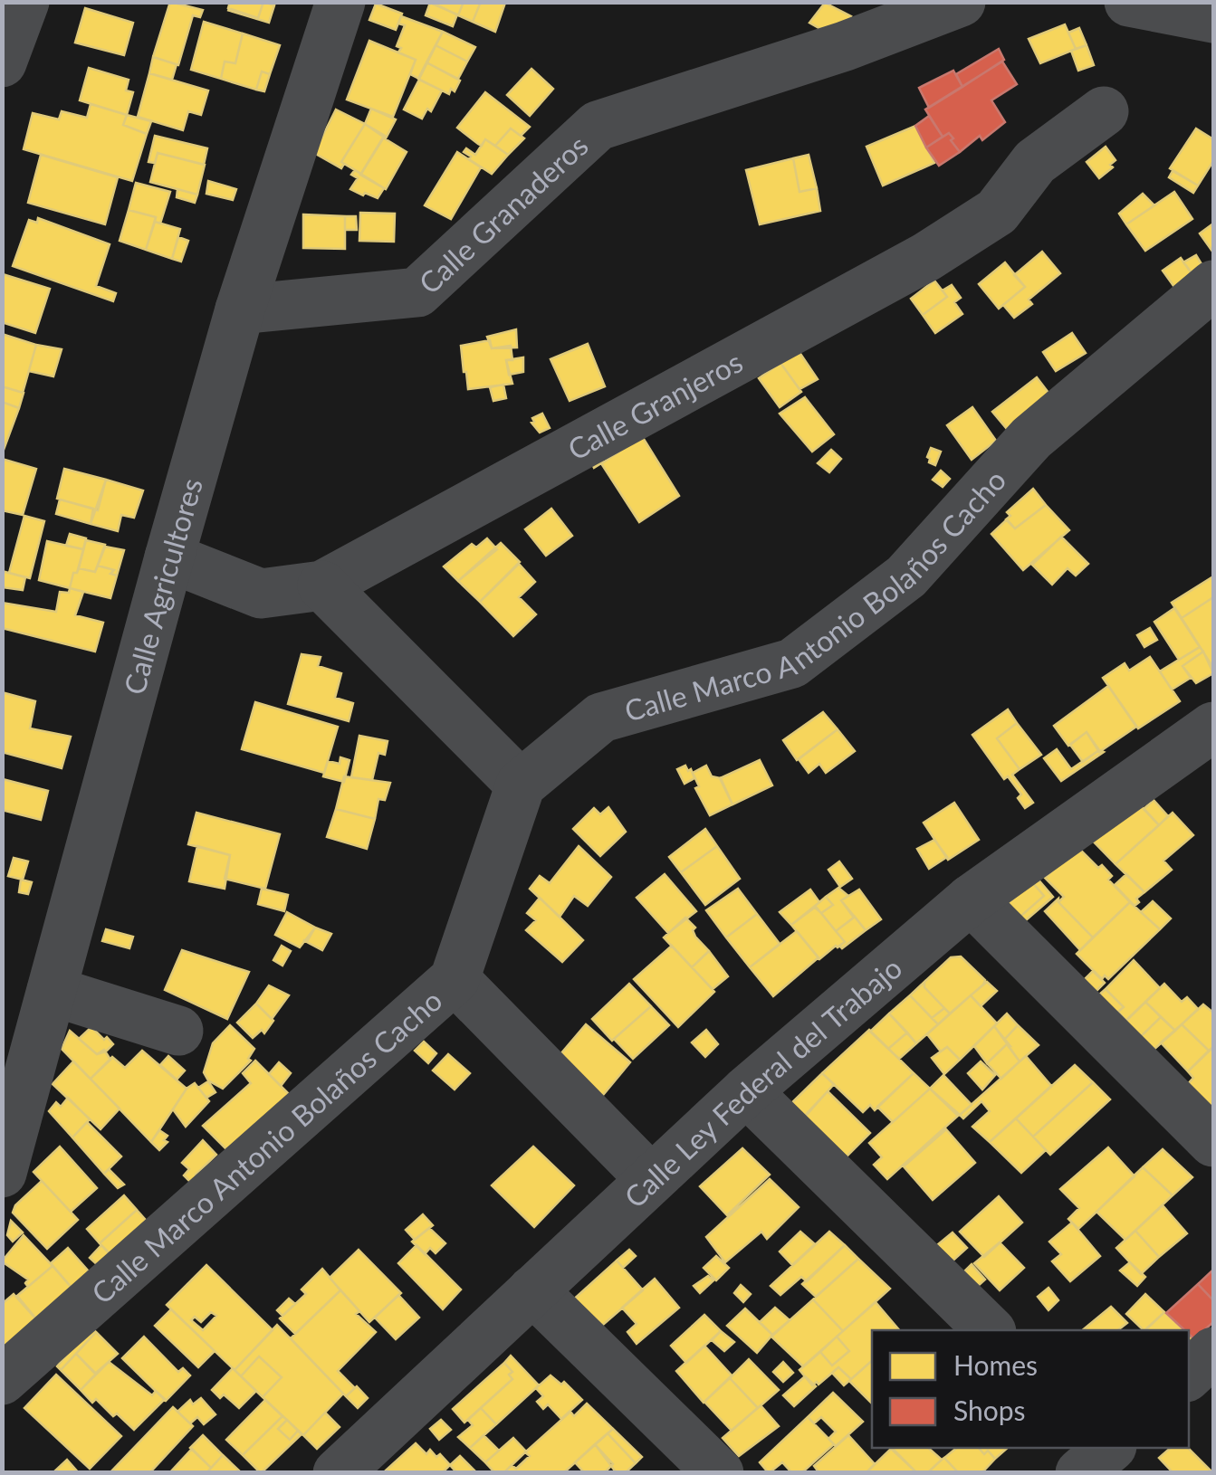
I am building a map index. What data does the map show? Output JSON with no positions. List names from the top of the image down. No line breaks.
{"streets":{"street":["Calle Granaderos","Calle Granjeros","Calle Agricultores","Calle Marco Antonio Bolaños Cacho","Calle Ley Federal del Trabajo"]},"crossings":[["Calle Granaderos","Calle Agricultores"],["Calle Granjeros","Calle Agricultores"]],"legend":["Homes","Shops"]}
